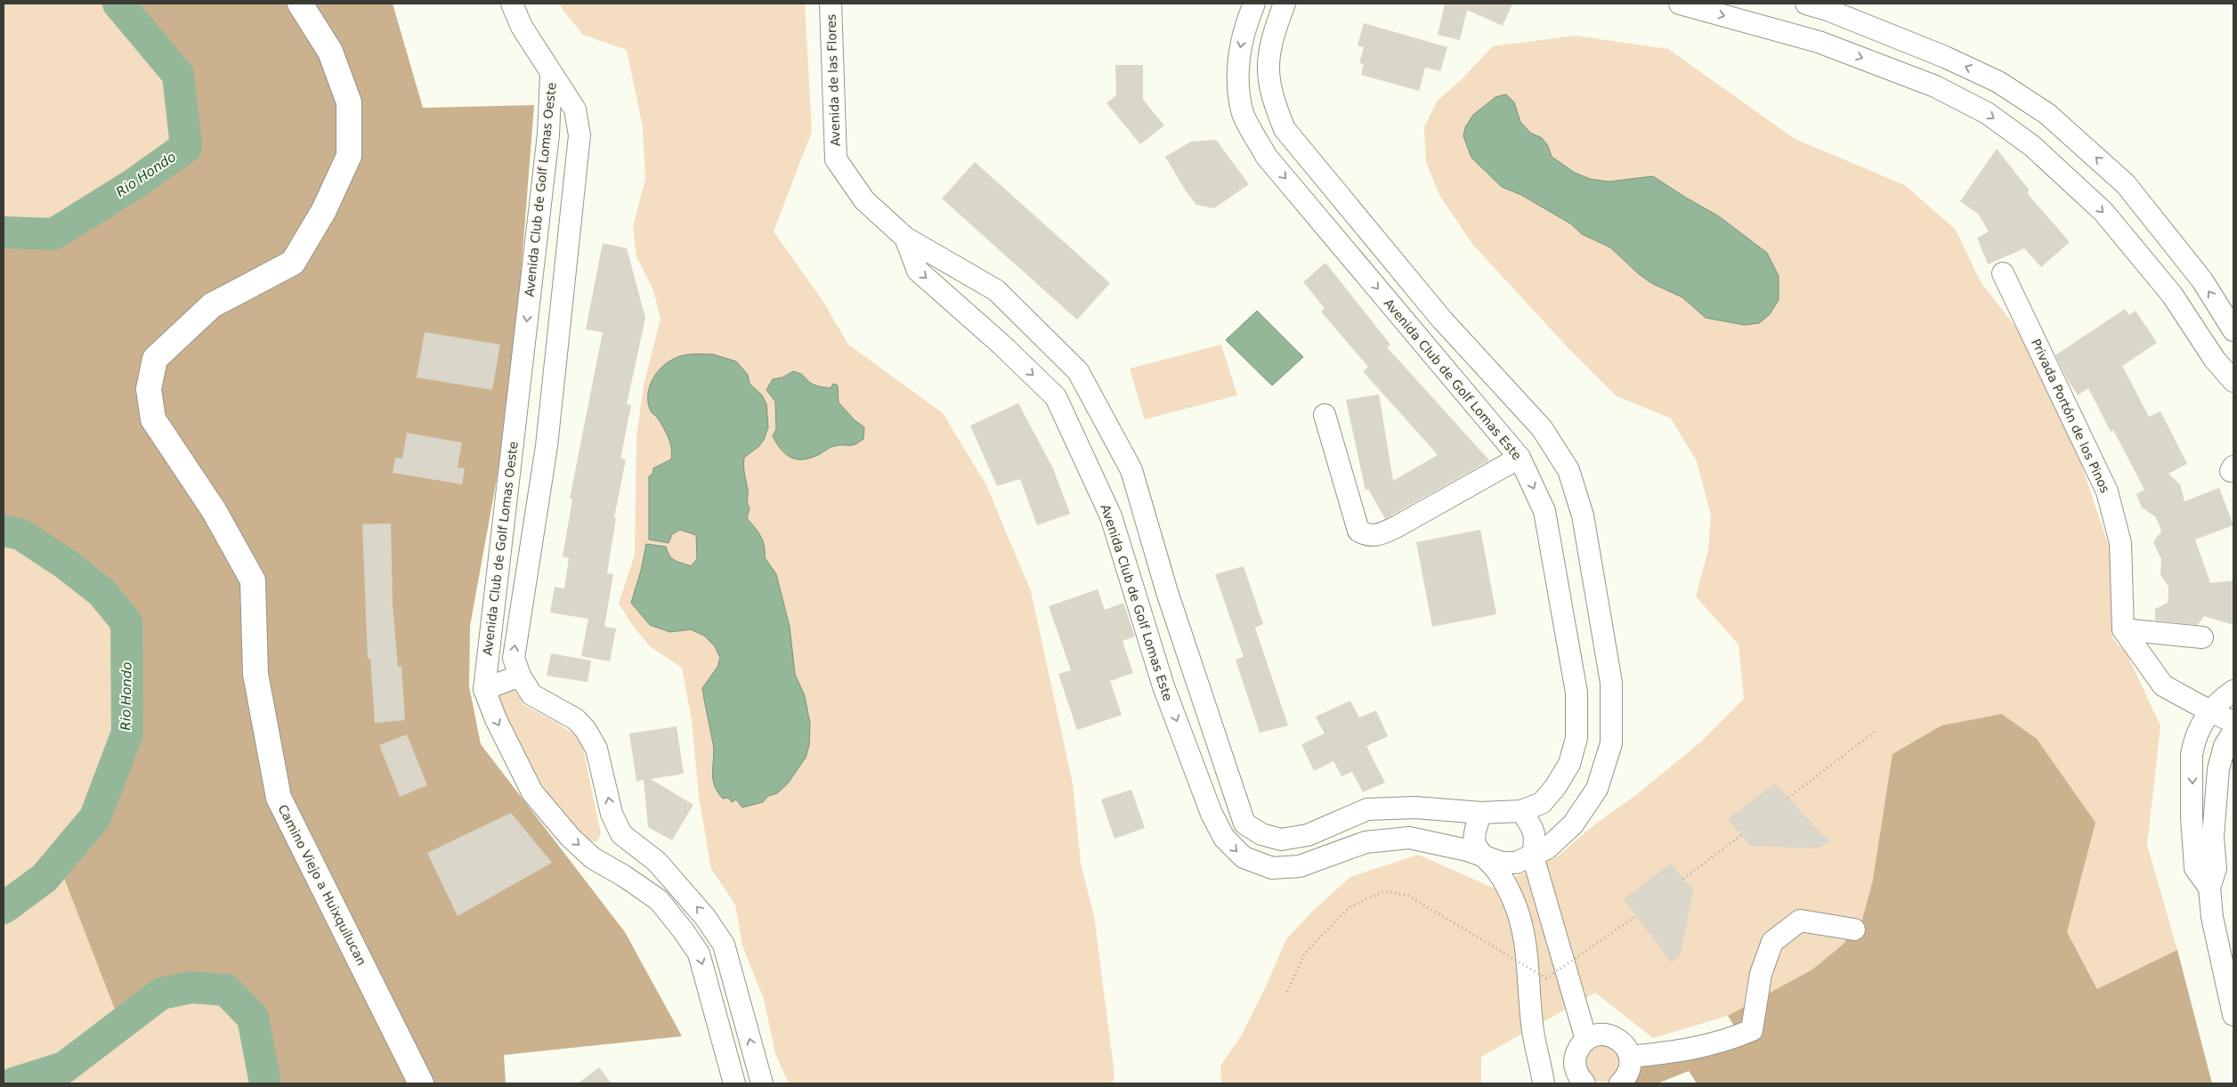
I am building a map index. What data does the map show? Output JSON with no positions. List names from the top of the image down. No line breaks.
{"streets":{"main road":["Camino Viejo a Huixquilucan"],"street":["Avenida de las Flores","Avenida Club de Golf Lomas Oeste","Avenida Club de Golf Lomas Este","Privada Portón de los Pinos"]},"crossings":[["Avenida de las Flores","Avenida Club de Golf Lomas Este"]],"one_way":["Avenida Club de Golf Lomas Este"],"water":["Rio Hondo"]}
